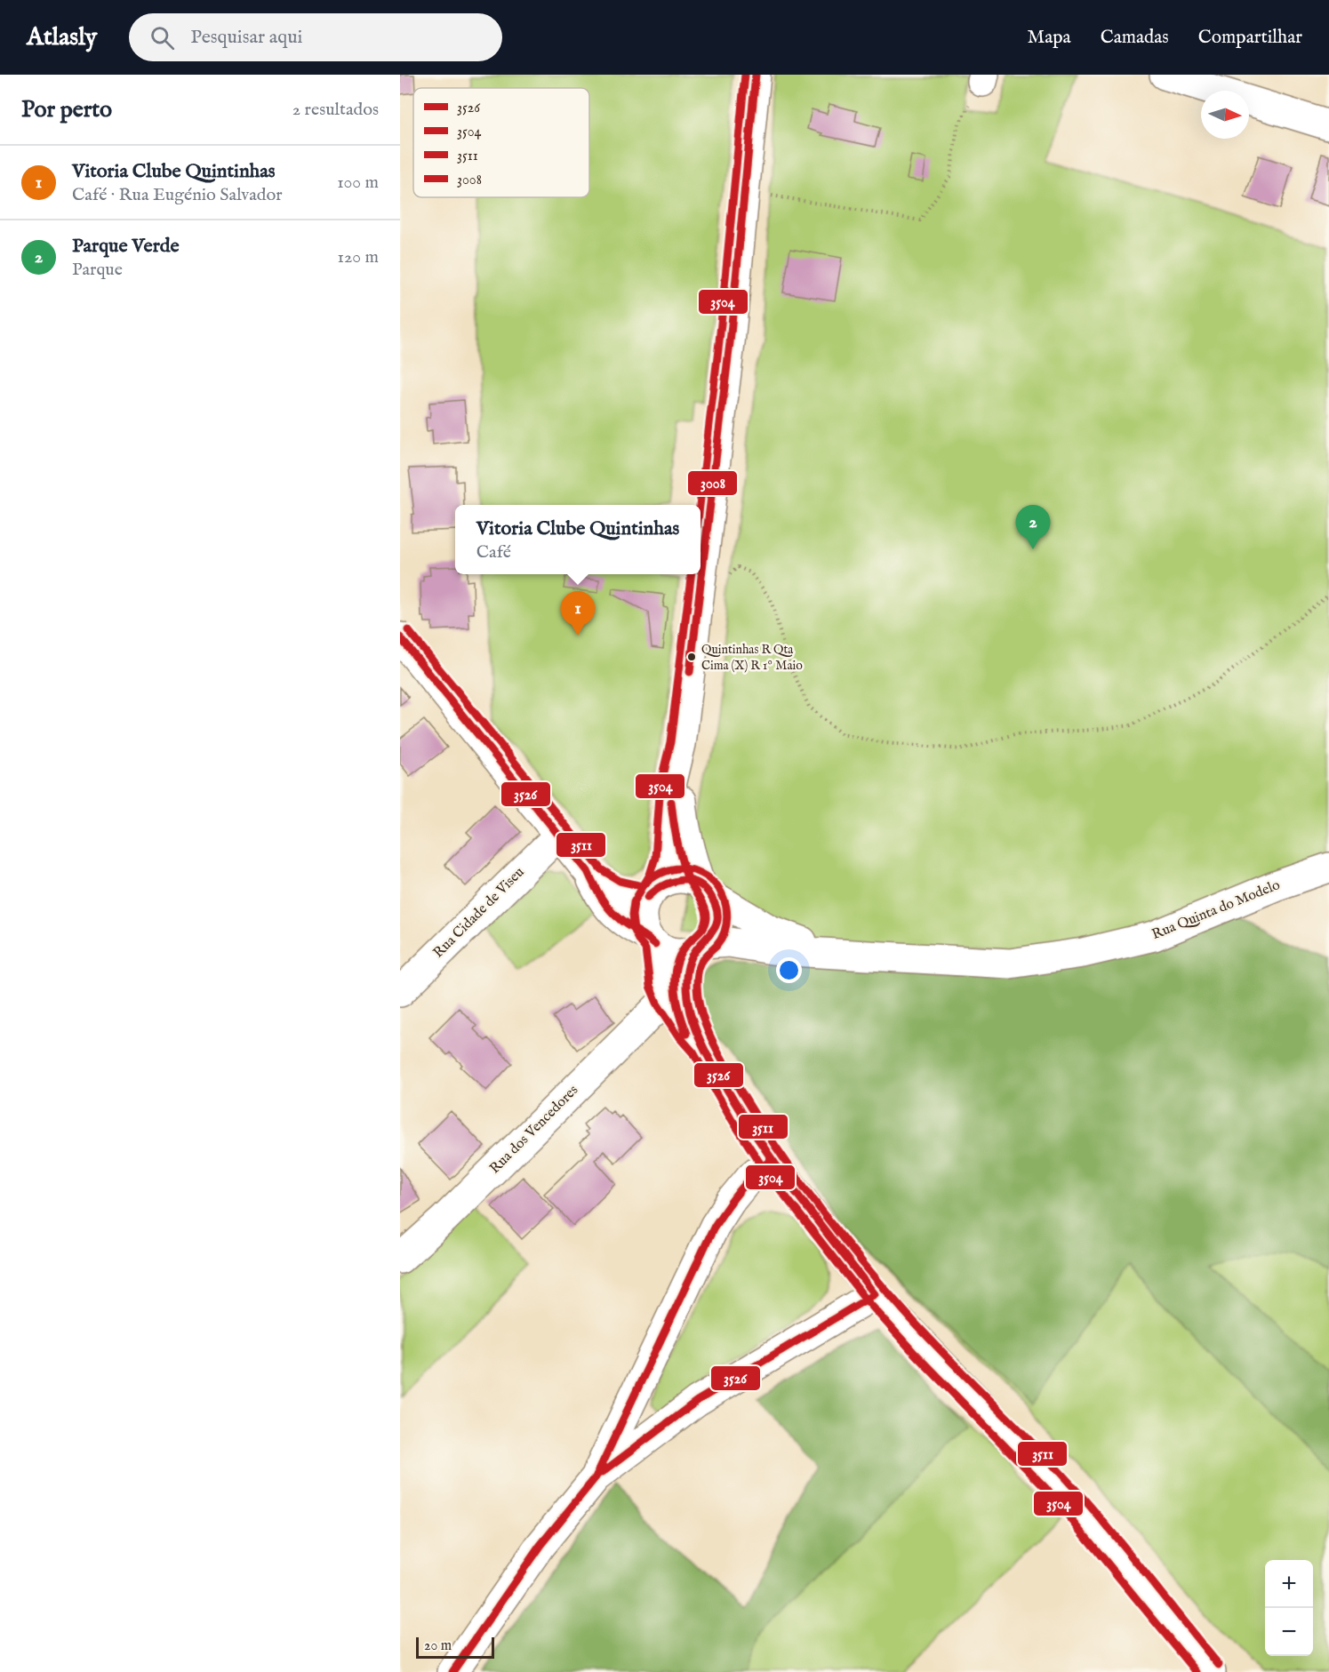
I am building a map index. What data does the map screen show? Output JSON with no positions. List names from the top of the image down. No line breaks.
{"streets":{"street":["Rua Quinta do Modelo","Rua Cidade de Viseu","Rua dos Vencedores"]},"places":["Quintinhas R Qta Cima (X) R 1º Maio"],"lines":["transit line 3504","transit line 3008","transit line 3511","transit line 3526"],"legend":["3526","3504","3511","3008"],"scale_bar":"20 m","north":"right","page":{"header":"Atlasly","search":"Pesquisar aqui","nav":["Mapa","Camadas","Compartilhar"],"heading":["Por perto","2 resultados"],"list":[{"mark":"1","name":"Vitoria Clube Quintinhas","note":"Café · Rua Eugénio Salvador","value":"100 m"},{"mark":"2","name":"Parque Verde","note":"Parque","value":"120 m"}],"popup":["Vitoria Clube Quintinhas","Café"],"pins":["2","1"],"map_buttons":["+","−"],"scale":"20 m"}}
